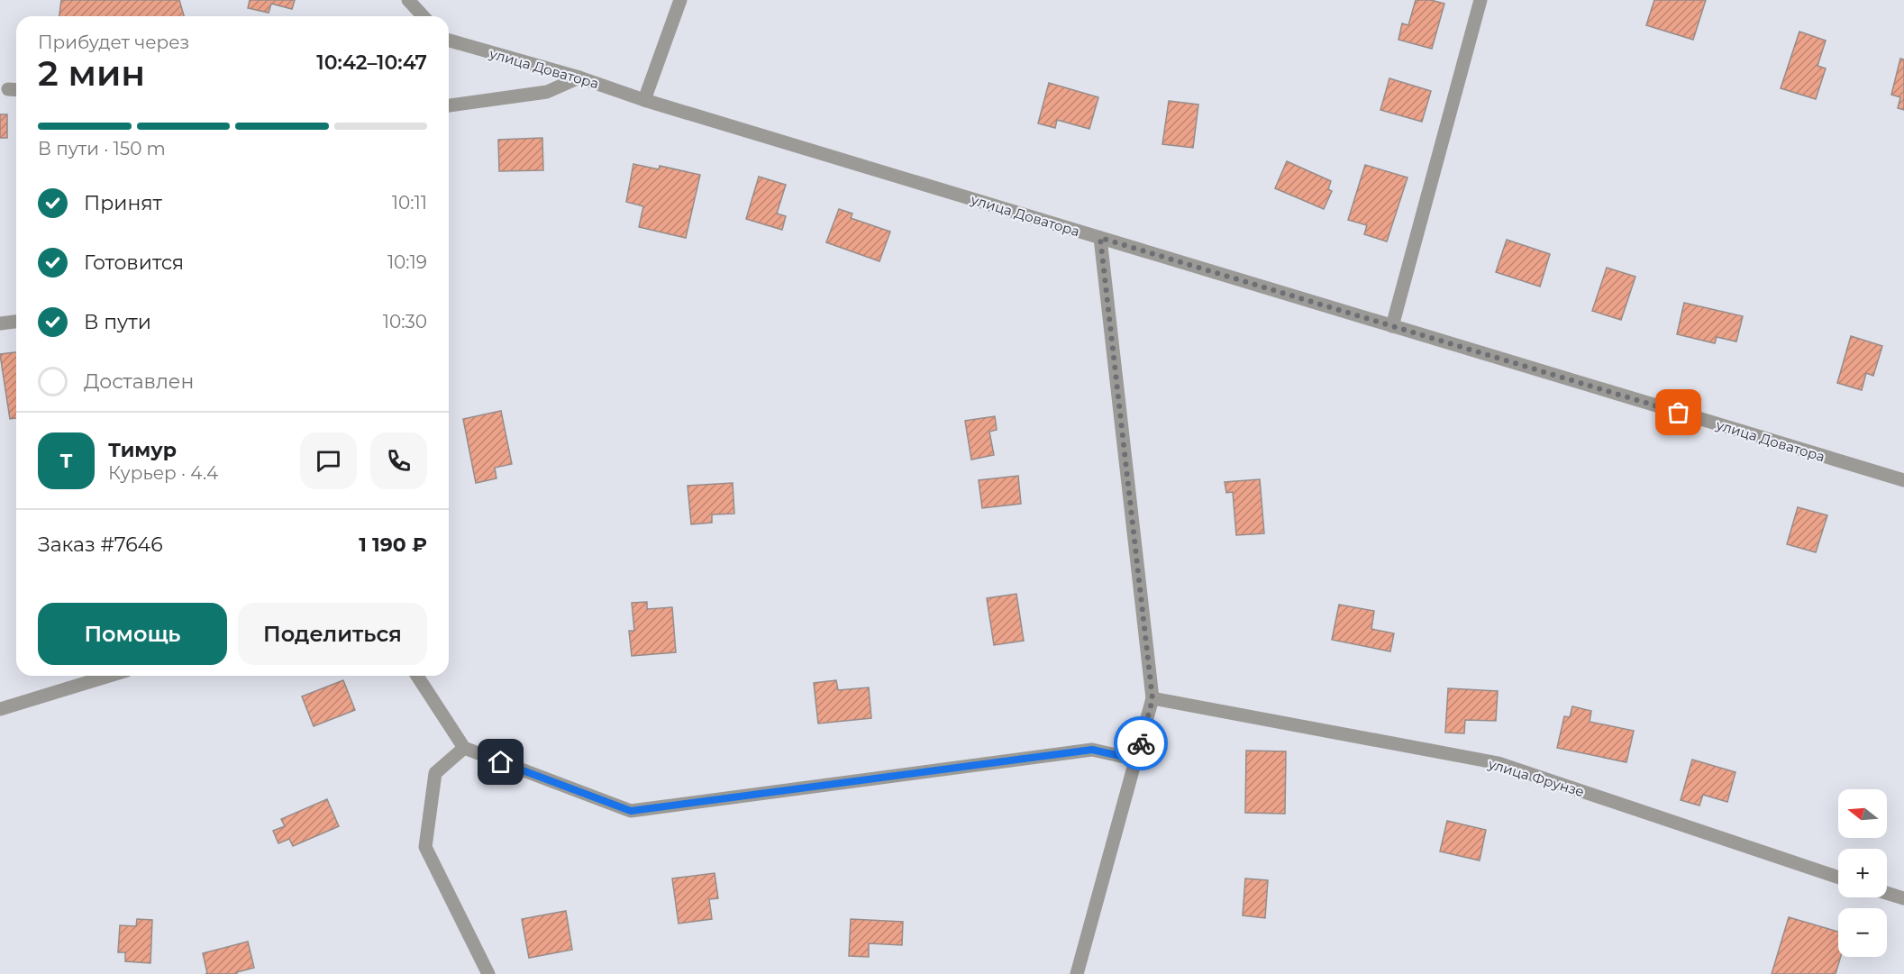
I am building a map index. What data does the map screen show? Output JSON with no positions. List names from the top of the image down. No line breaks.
{"streets":{"street":["улица Доватора","улица Фрунзе"]},"north":"left","page":{"heading":["2 мин","Прибудет через","10:42–10:47"],"panel":["Тимур","Курьер · 4.4","Заказ #7646","1 190 ₽"],"bar":"В пути · 150 m","list":[["Принят","10:11"],["Готовится","10:19"],["В пути","10:30"],"Доставлен"],"round":"Т","buttons":["Помощь","Поделиться"],"map_buttons":["+","−"]}}
